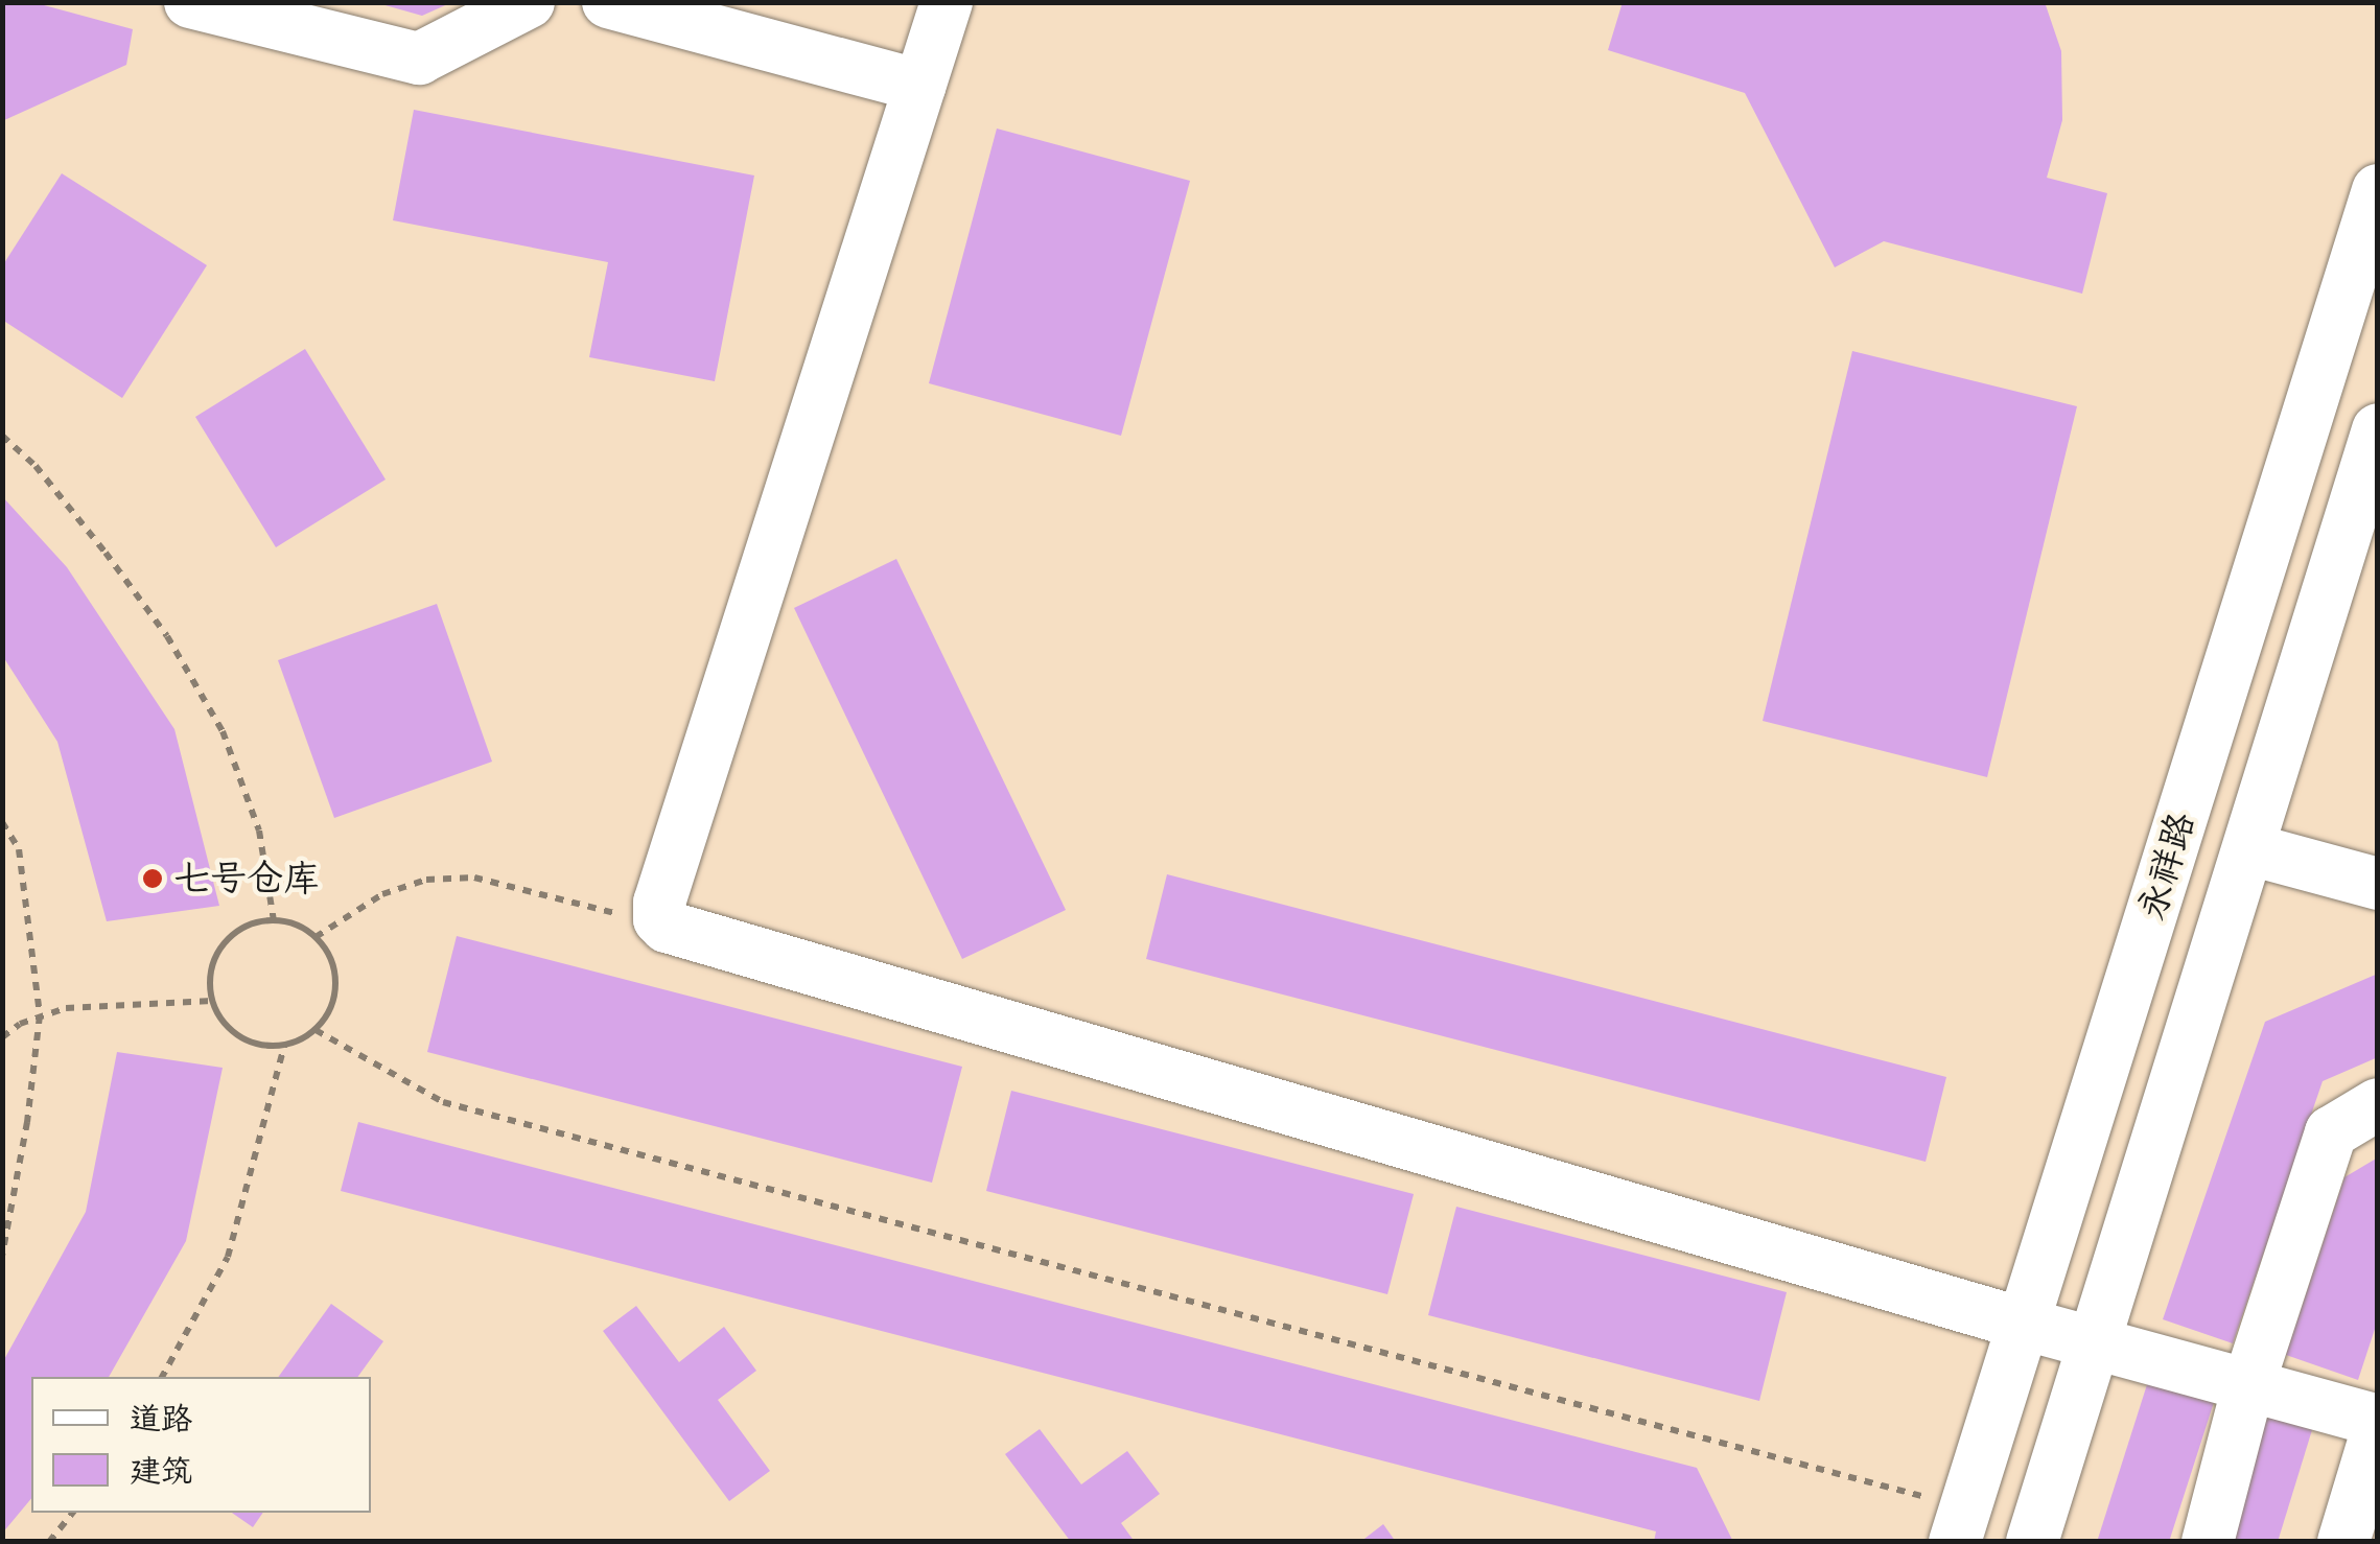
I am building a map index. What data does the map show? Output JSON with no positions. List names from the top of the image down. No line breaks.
{"streets":{"street":["永祥路"]},"places":["七号仓库"],"legend":["道路","建筑"]}
